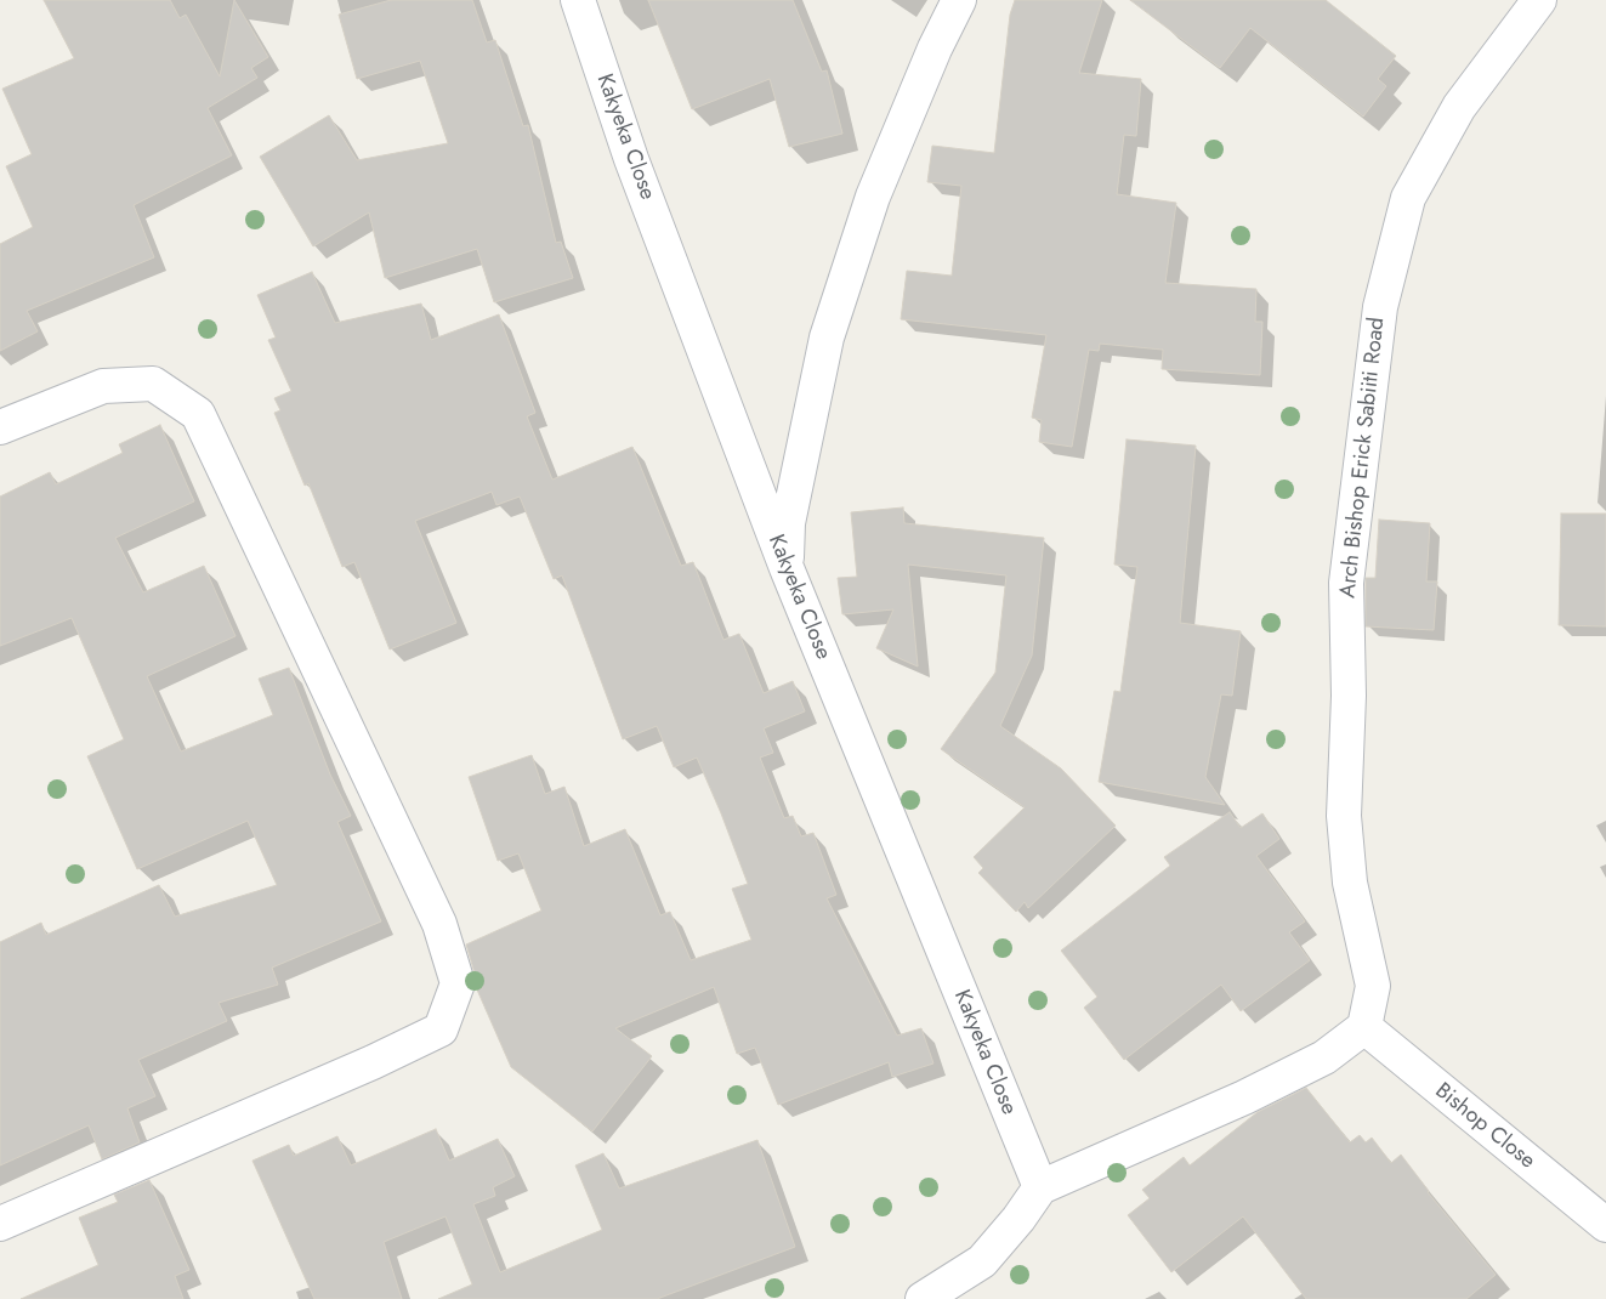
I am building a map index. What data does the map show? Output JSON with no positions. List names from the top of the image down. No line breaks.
{"streets":{"street":["Kakyeka Close","Arch Bishop Erick Sabiiti Road","Bishop Close"]},"crossings":[["Arch Bishop Erick Sabiiti Road","Bishop Close"]]}
